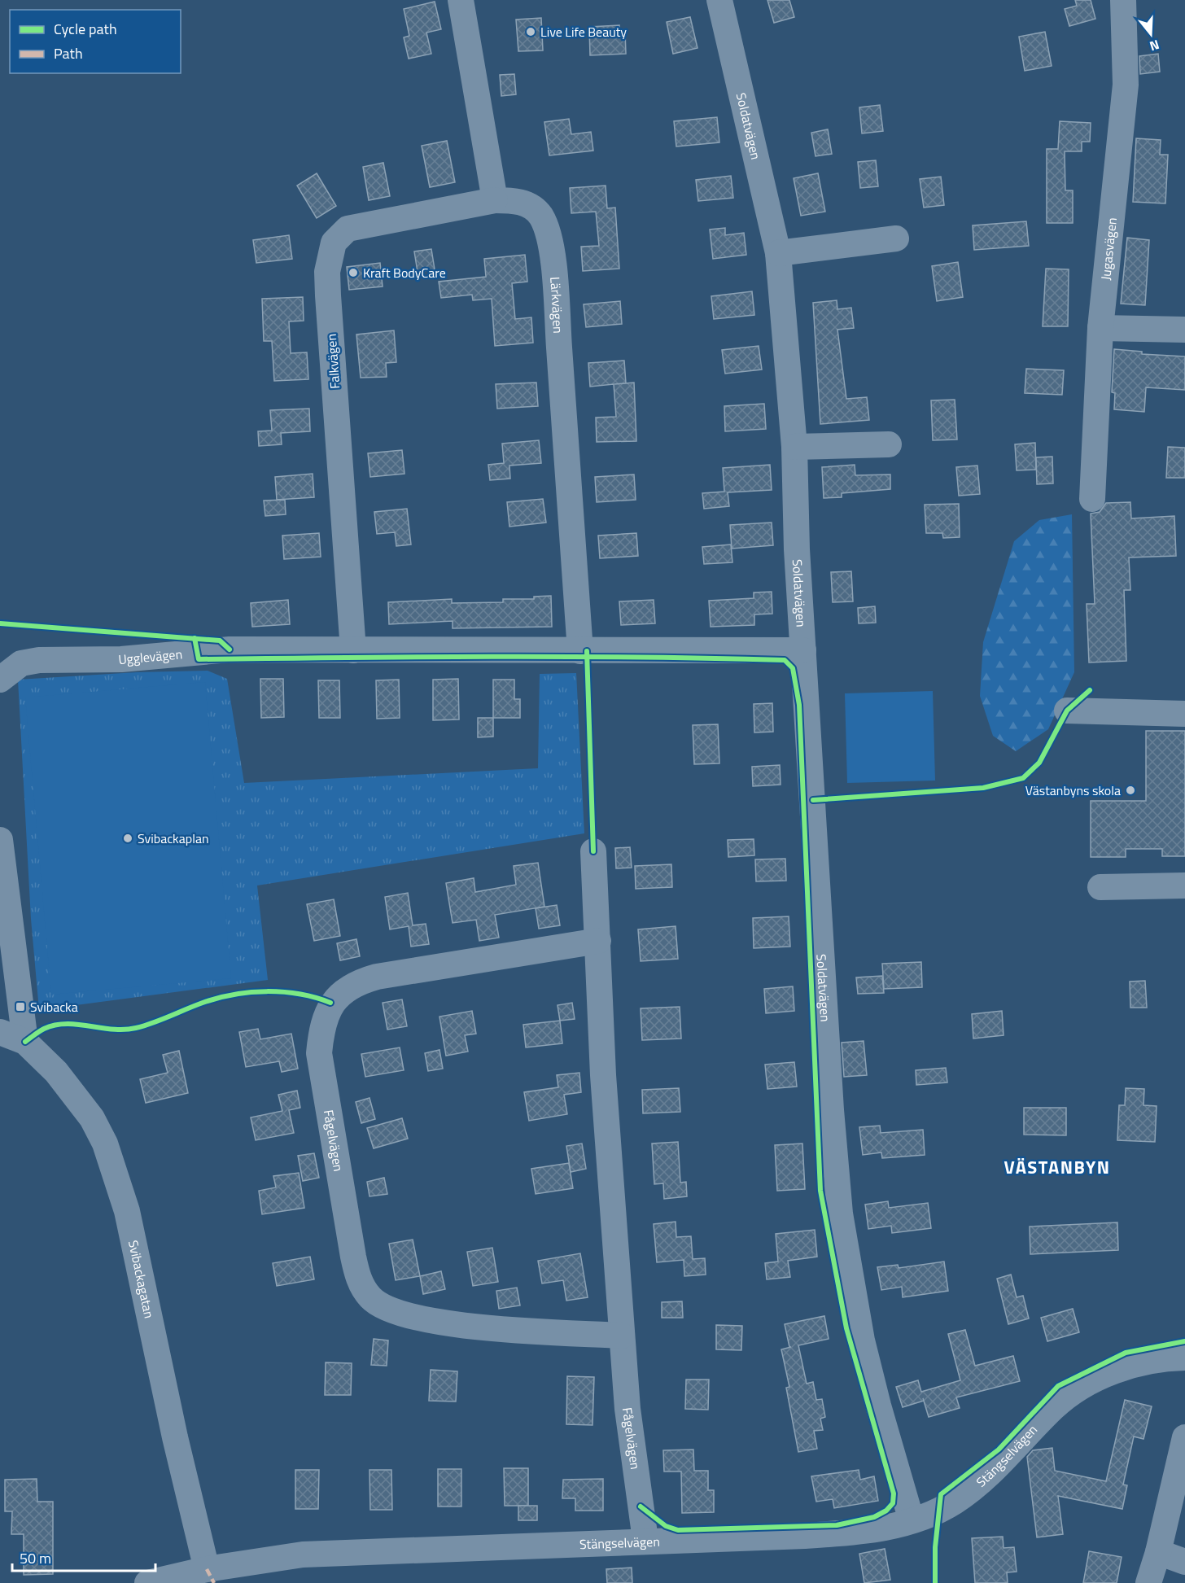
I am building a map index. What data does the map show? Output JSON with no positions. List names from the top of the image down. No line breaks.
{"streets":{"street":["Soldatvägen","Jugasvägen","Lärkvägen","Falkvägen","Ugglevägen","Fågelvägen","Svibackagatan","Stängselvägen"]},"crossings":[["Soldatvägen","Ugglevägen"],["Soldatvägen","Stängselvägen"],["Lärkvägen","Falkvägen"],["Lärkvägen","Ugglevägen"],["Falkvägen","Ugglevägen"],["Fågelvägen","Stängselvägen"],["Svibackagatan","Stängselvägen"]],"districts":["VÄSTANBYN"],"places":{"other":["Live Life Beauty","Kraft BodyCare","Västanbyns skola","Svibackaplan"],"transit":["Svibacka"]},"legend":["Cycle path","Path"],"scale_bar":"50 m","north":"bottom"}
